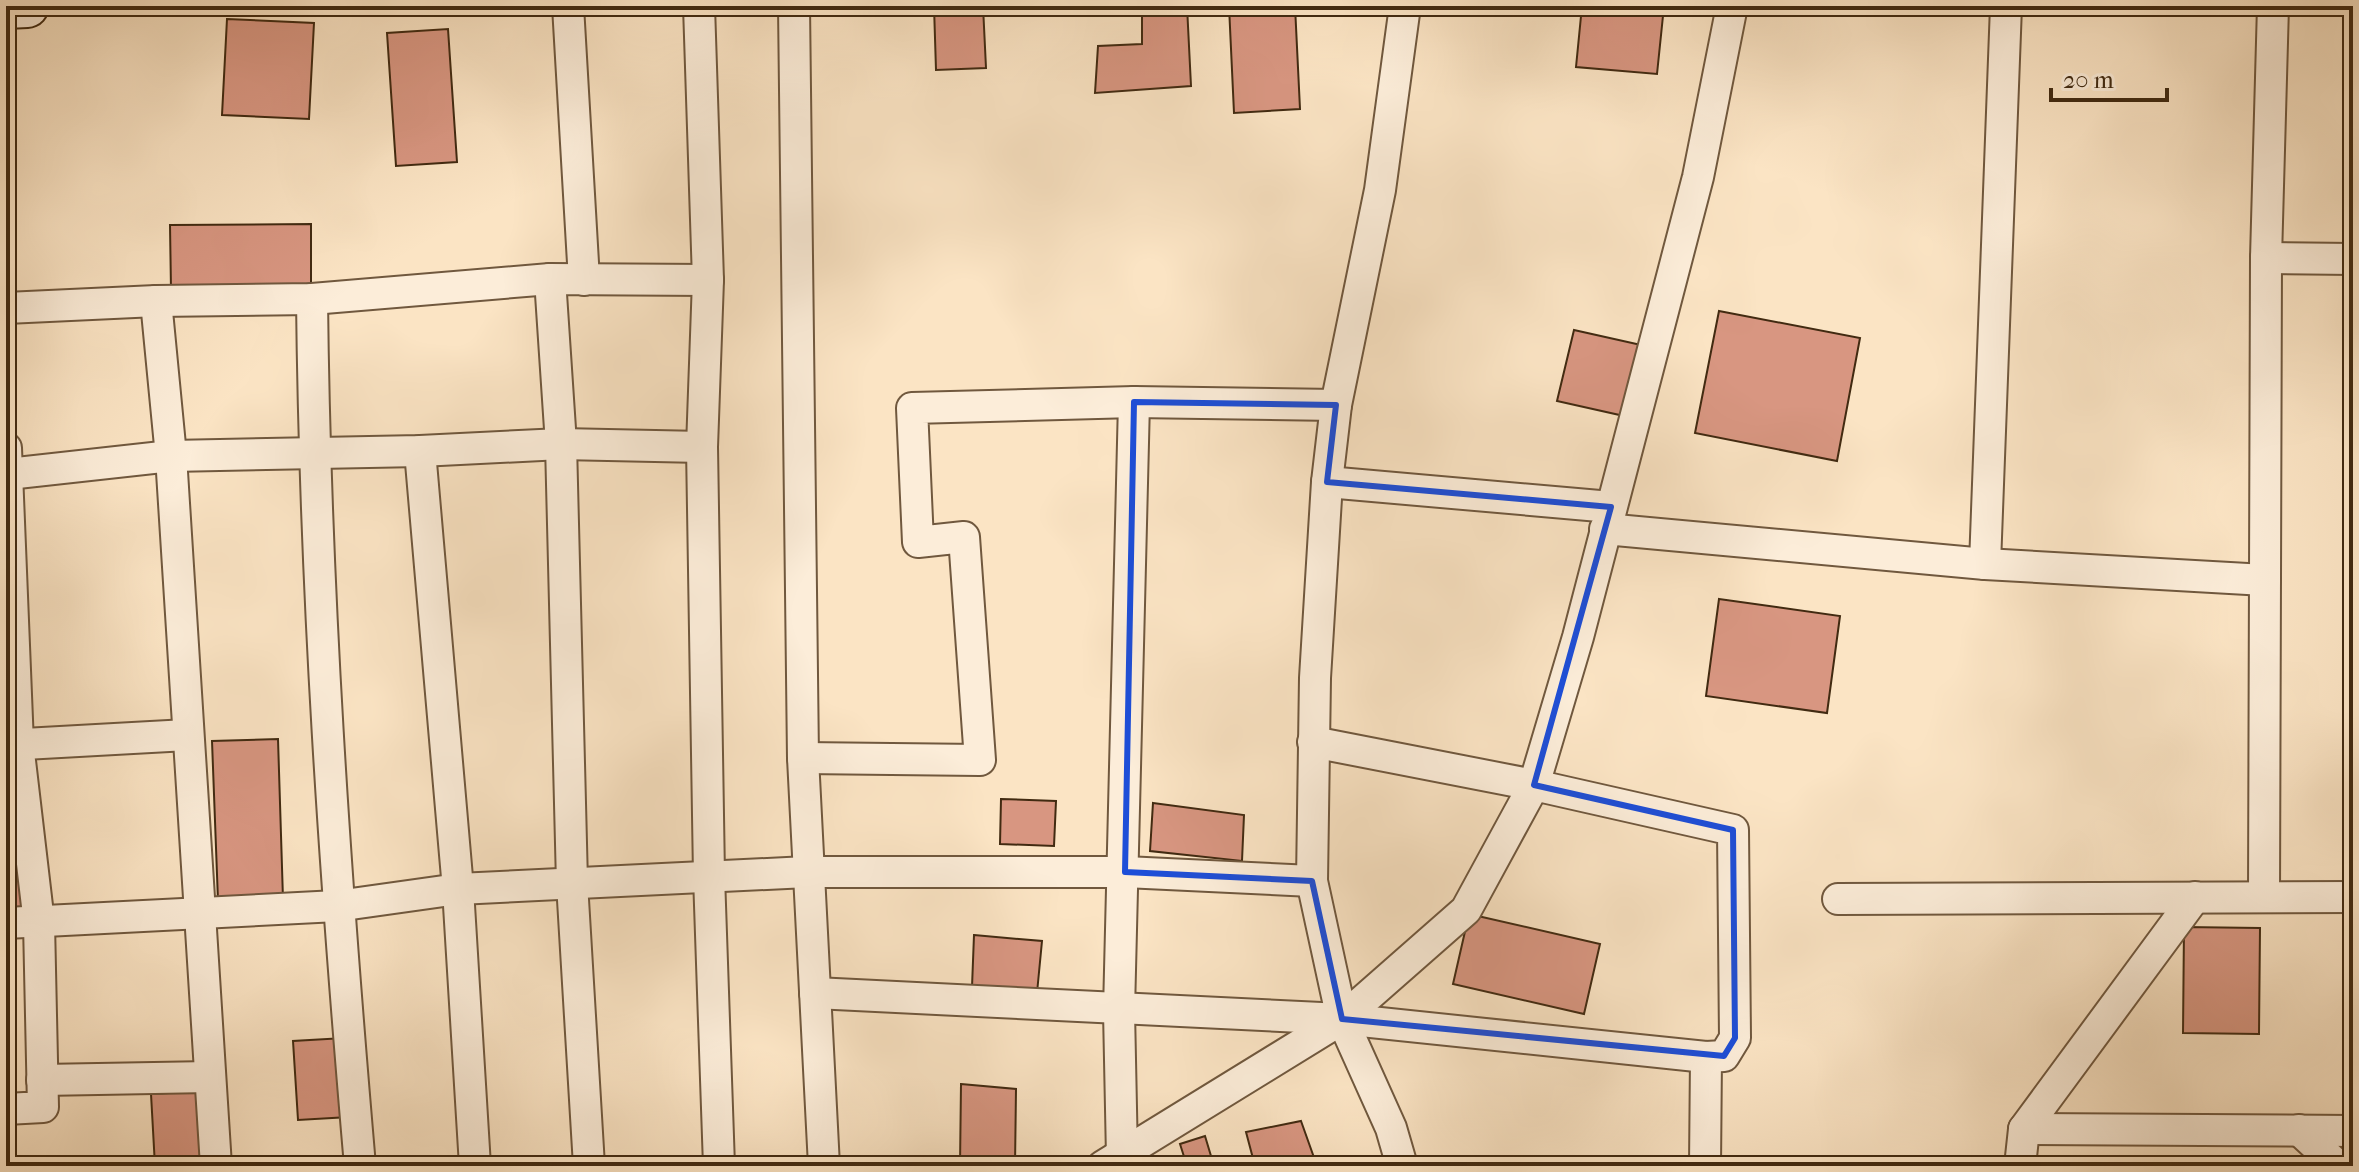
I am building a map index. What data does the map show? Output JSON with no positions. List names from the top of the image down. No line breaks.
{"scale_bar":"20 m"}
